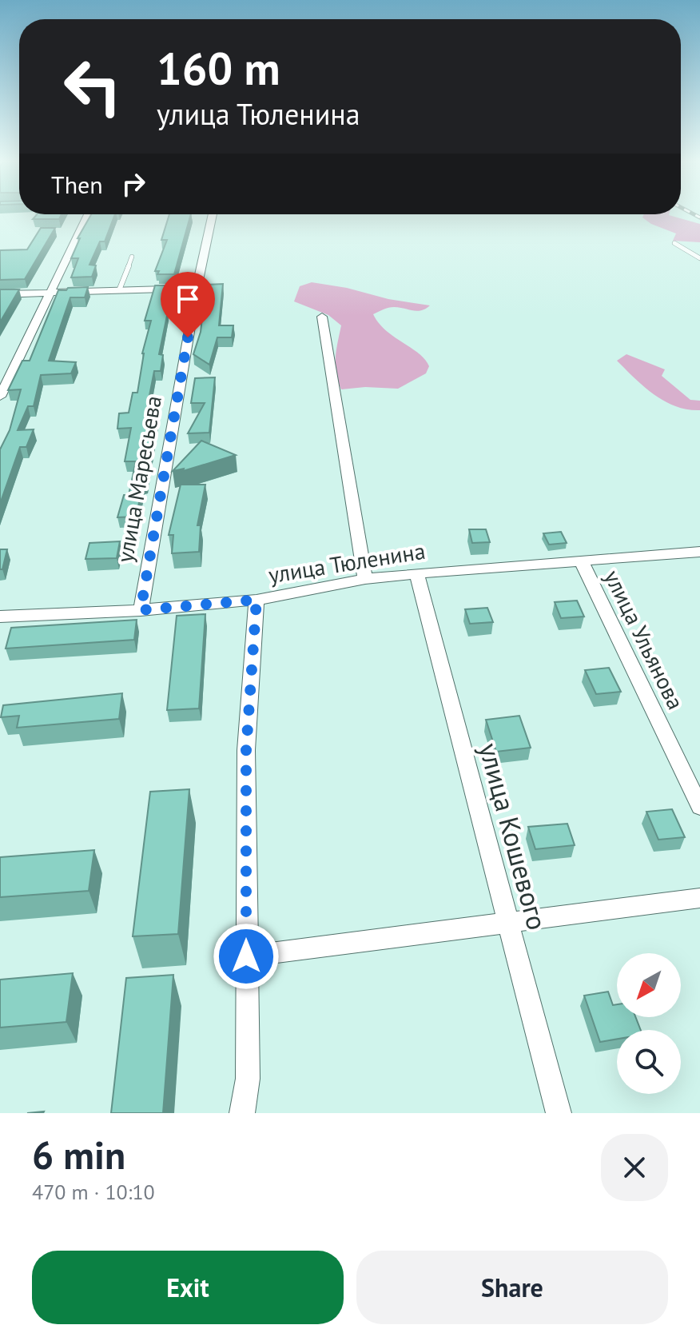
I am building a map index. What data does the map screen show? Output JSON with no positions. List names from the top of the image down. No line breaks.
{"streets":{"street":["улица Маресьева","улица Тюленина","улица Ульянова","улица Кошевого"]},"crossings":[["улица Маресьева","улица Тюленина"],["улица Тюленина","улица Ульянова"],["улица Тюленина","улица Кошевого"]],"north":"bottom left","page":{"turn":["160 m","улица Тюленина"],"then":"Then","heading":["6 min","470 m · 10:10"],"buttons":["Exit","Share"]}}
